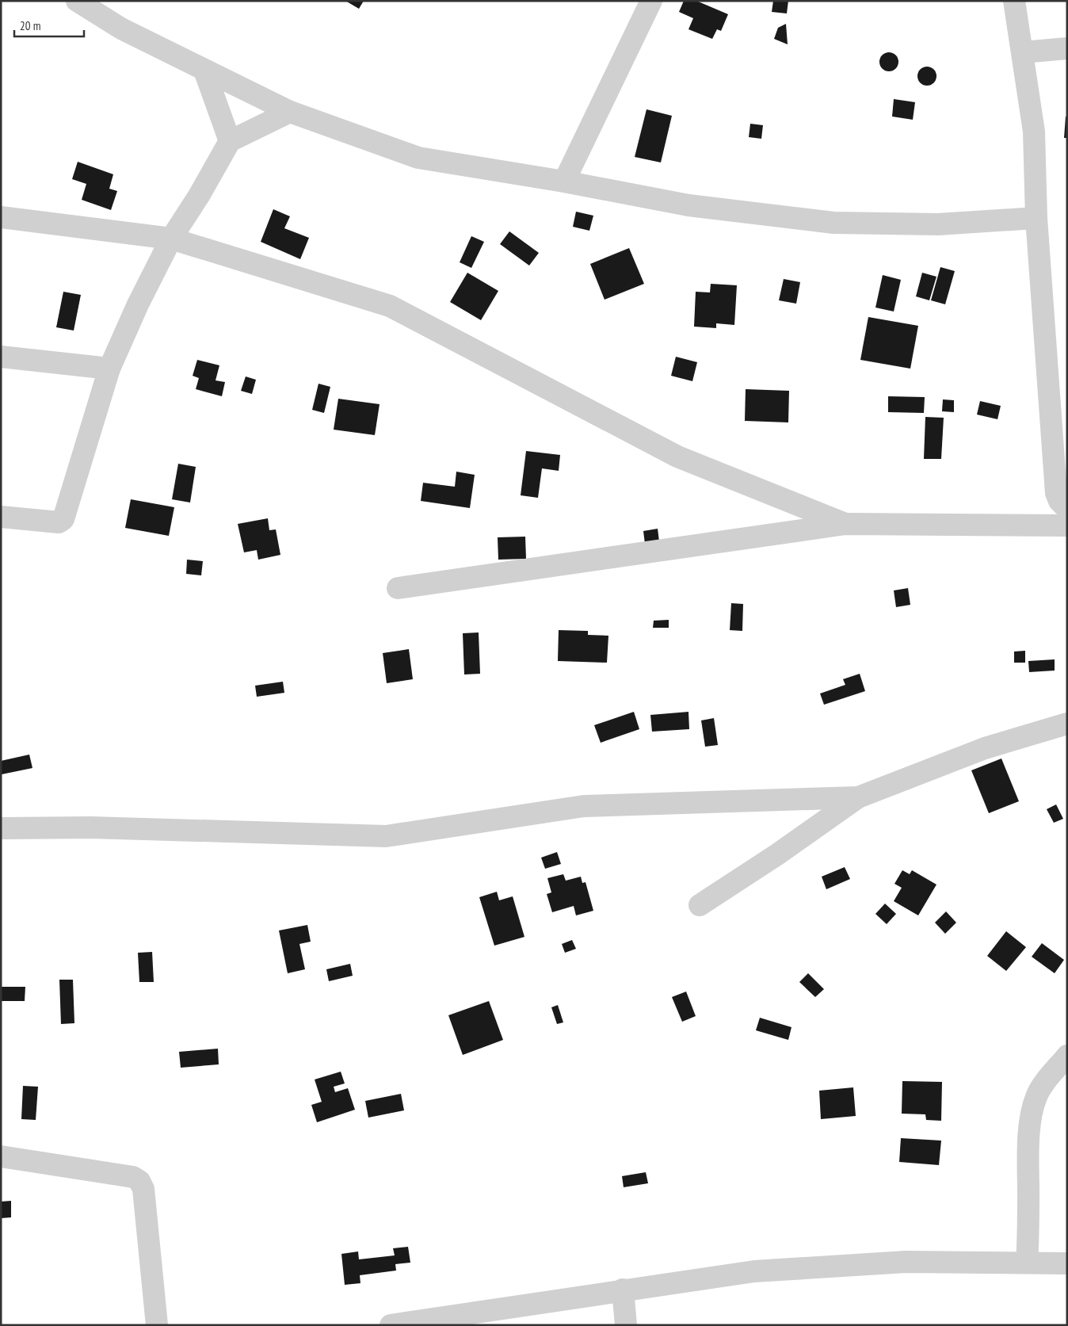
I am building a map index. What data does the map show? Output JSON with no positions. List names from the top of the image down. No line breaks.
{"scale_bar":"20 m"}
